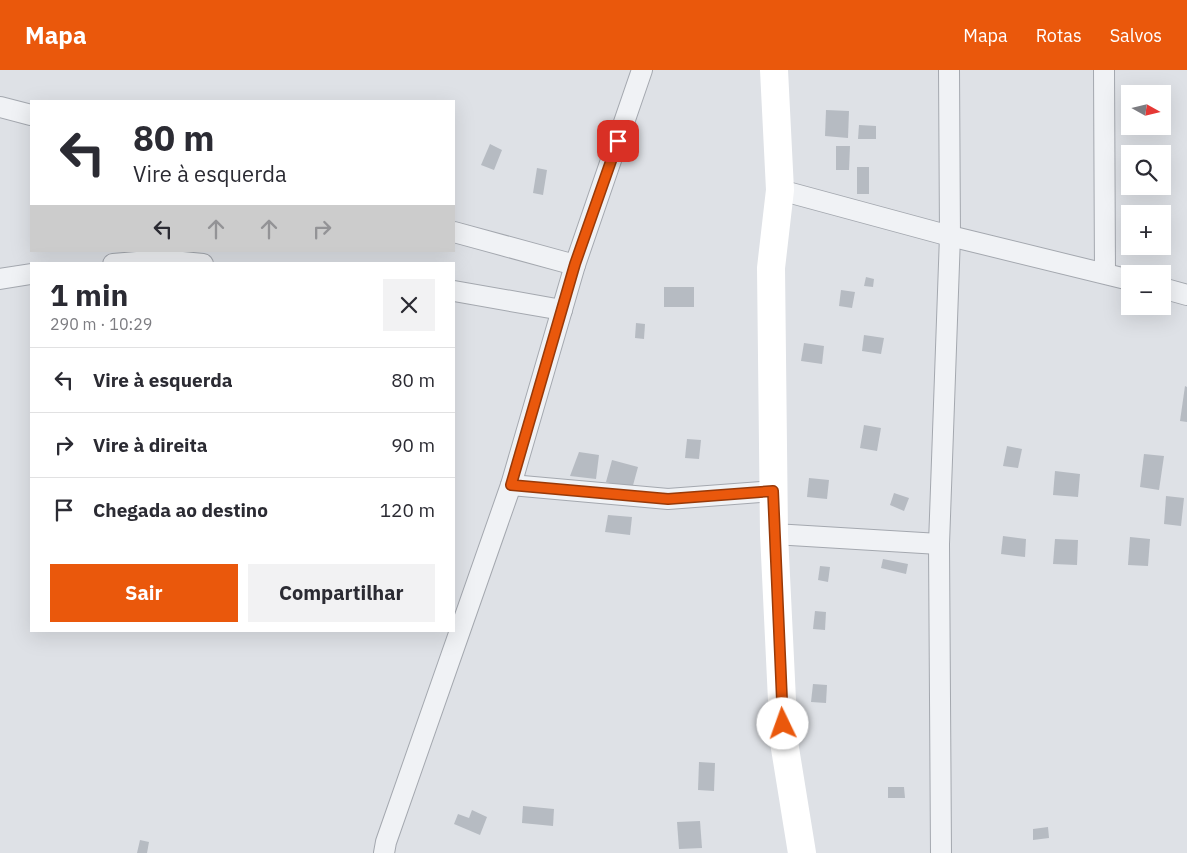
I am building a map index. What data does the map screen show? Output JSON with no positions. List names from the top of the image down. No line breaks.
{"north":"right","page":{"header":"Mapa","nav":["Mapa","Rotas","Salvos"],"map_buttons":["+","−"],"turn":["80 m","Vire à esquerda"],"heading":["1 min","290 m · 10:29"],"list":[{"name":"Vire à esquerda","value":"80 m"},{"name":"Vire à direita","value":"90 m"},{"name":"Chegada ao destino","value":"120 m"}],"buttons":["Sair","Compartilhar"]}}
